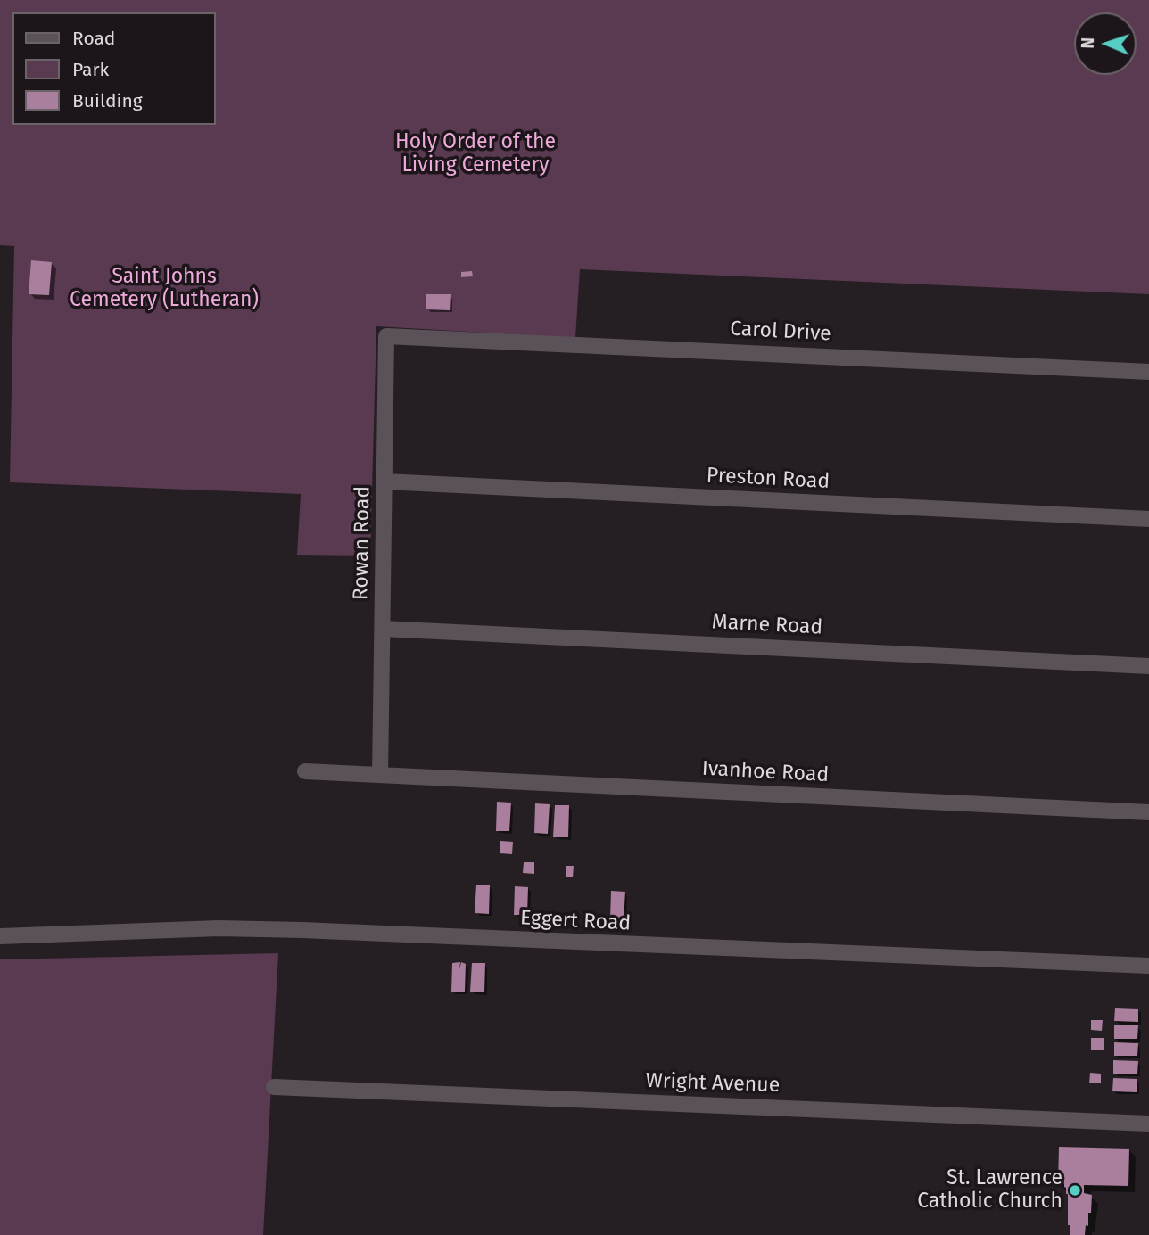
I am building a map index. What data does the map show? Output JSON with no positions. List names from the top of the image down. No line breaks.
{"streets":{"street":["Carol Drive","Preston Road","Rowan Road","Marne Road","Ivanhoe Road","Eggert Road","Wright Avenue"]},"crossings":[["Carol Drive","Rowan Road"],["Preston Road","Rowan Road"],["Rowan Road","Marne Road"],["Rowan Road","Ivanhoe Road"]],"parks":["Holy Order of the Living Cemetery","Saint Johns Cemetery (Lutheran)"],"places":["St. Lawrence Catholic Church"],"legend":["Road","Park","Building"],"north":"left"}
